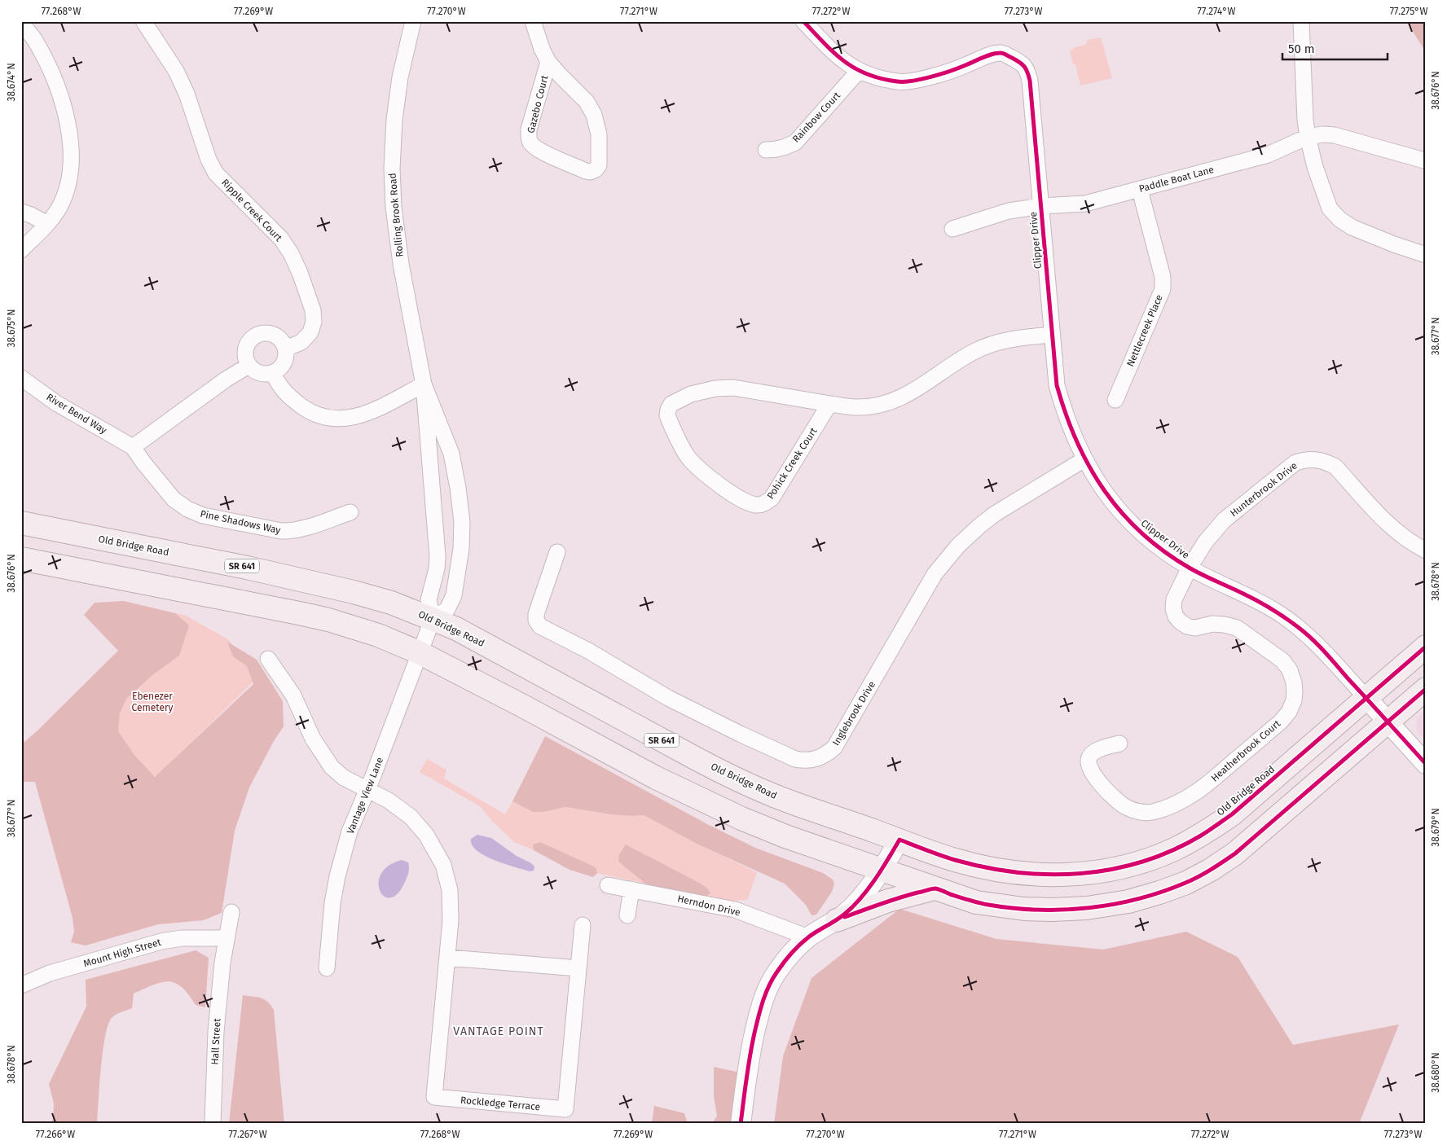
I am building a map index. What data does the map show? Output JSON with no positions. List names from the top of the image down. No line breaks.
{"streets":{"main road":["Old Bridge Road","SR 641"],"street":["Gazebo Court","Rainbow Court","Paddle Boat Lane","Ripple Creek Court","Rolling Brook Road","Clipper Drive","Nettlecreek Place","River Bend Way","Pohick Creek Court","Hunterbrook Drive","Pine Shadows Way","Inglebrook Drive","Heatherbrook Court","Vantage View Lane","Herndon Drive","Mount High Street","Hall Street","Rockledge Terrace"]},"crossings":[["Rainbow Court","Clipper Drive"],["Paddle Boat Lane","Clipper Drive"],["Paddle Boat Lane","Nettlecreek Place"],["Rolling Brook Road","Old Bridge Road"],["Rolling Brook Road","Vantage View Lane"],["Clipper Drive","Pohick Creek Court"],["Clipper Drive","Hunterbrook Drive"],["Clipper Drive","Old Bridge Road"],["Clipper Drive","Inglebrook Drive"],["Clipper Drive","Heatherbrook Court"],["River Bend Way","Pine Shadows Way"],["Hunterbrook Drive","Heatherbrook Court"],["Vantage View Lane","Rockledge Terrace"],["Mount High Street","Hall Street"]],"districts":["VANTAGE POINT"],"parks":["Ebenezer Cemetery"],"scale_bar":"50 m","coordinates":["77.268°W","77.269°W","77.270°W","77.271°W","77.272°W","77.273°W","77.274°W","77.275°W","38.674°N","38.676°N","38.675°N","38.677°N","38.678°N","38.679°N","38.680°N","77.266°W","77.267°W"]}
